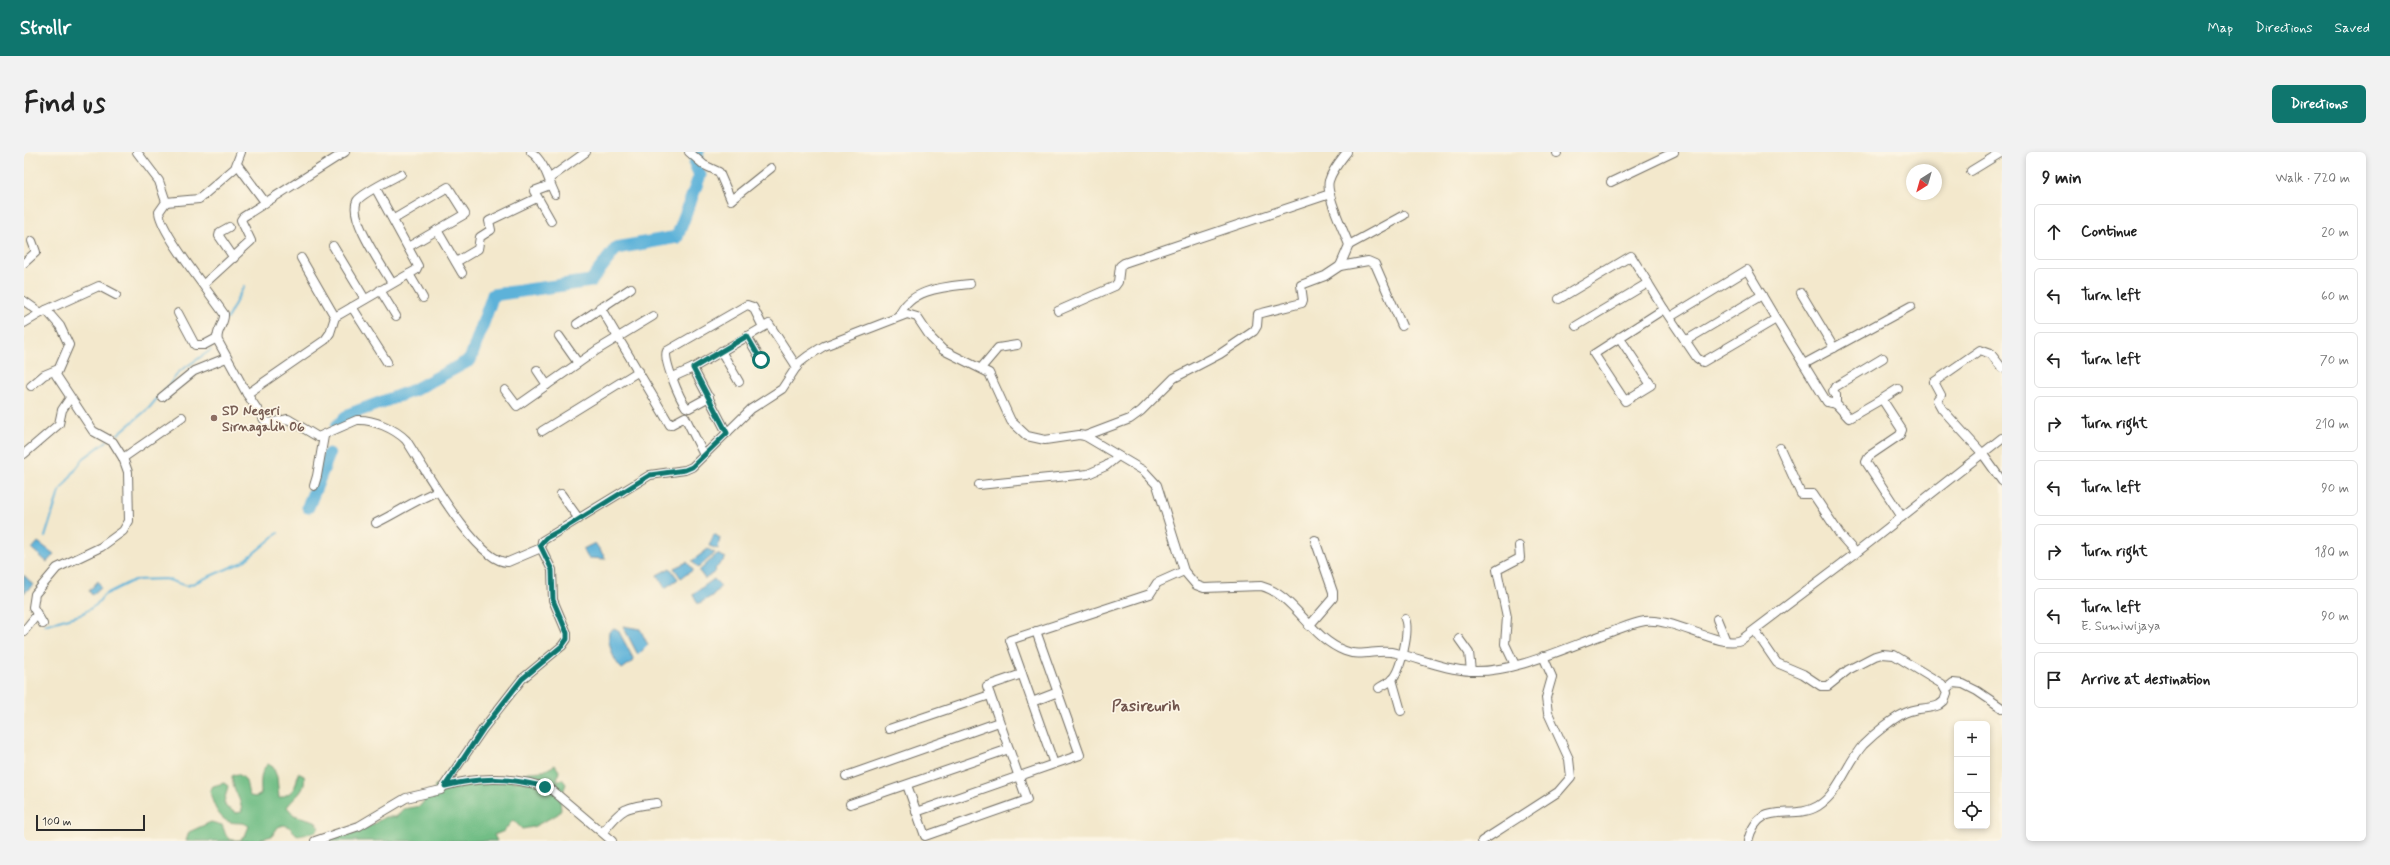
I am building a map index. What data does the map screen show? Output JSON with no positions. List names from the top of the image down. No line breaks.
{"districts":["Pasireurih"],"places":["SD Negeri Sirnagalih 06"],"scale_bar":"100 m","north":"bottom left","page":{"header":"Strollr","nav":["Map","Directions","Saved"],"buttons":"Directions","title":"Find us","heading":["9 min","Walk · 720 m"],"list":[["Continue","20 m"],["Turn left","60 m"],["Turn left","70 m"],["Turn right","210 m"],["Turn left","90 m"],["Turn right","180 m"],["Turn left","E. Sumiwijaya","90 m"],"Arrive at destination"],"map_buttons":["+","−"],"scale":"100 m"}}
